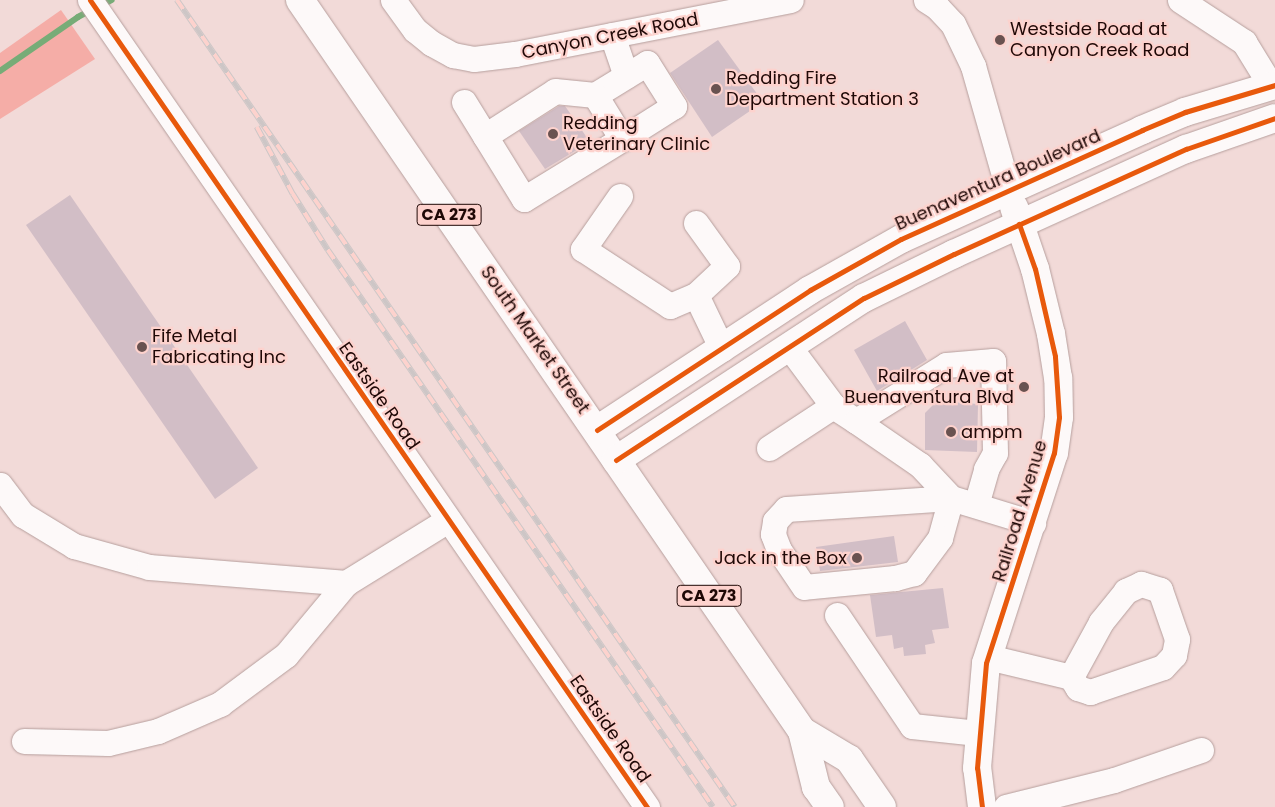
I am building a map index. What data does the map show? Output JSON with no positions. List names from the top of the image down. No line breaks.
{"streets":{"main road":["Buenaventura Boulevard","CA 273","South Market Street","Railroad Avenue"],"street":["Canyon Creek Road","Eastside Road"]},"crossings":[["Buenaventura Boulevard","South Market Street"]],"places":["Westside Road at Canyon Creek Road","Redding Fire Department Station 3","Redding Veterinary Clinic","Fife Metal Fabricating Inc","Railroad Ave at Buenaventura Blvd","ampm","Jack in the Box"]}
